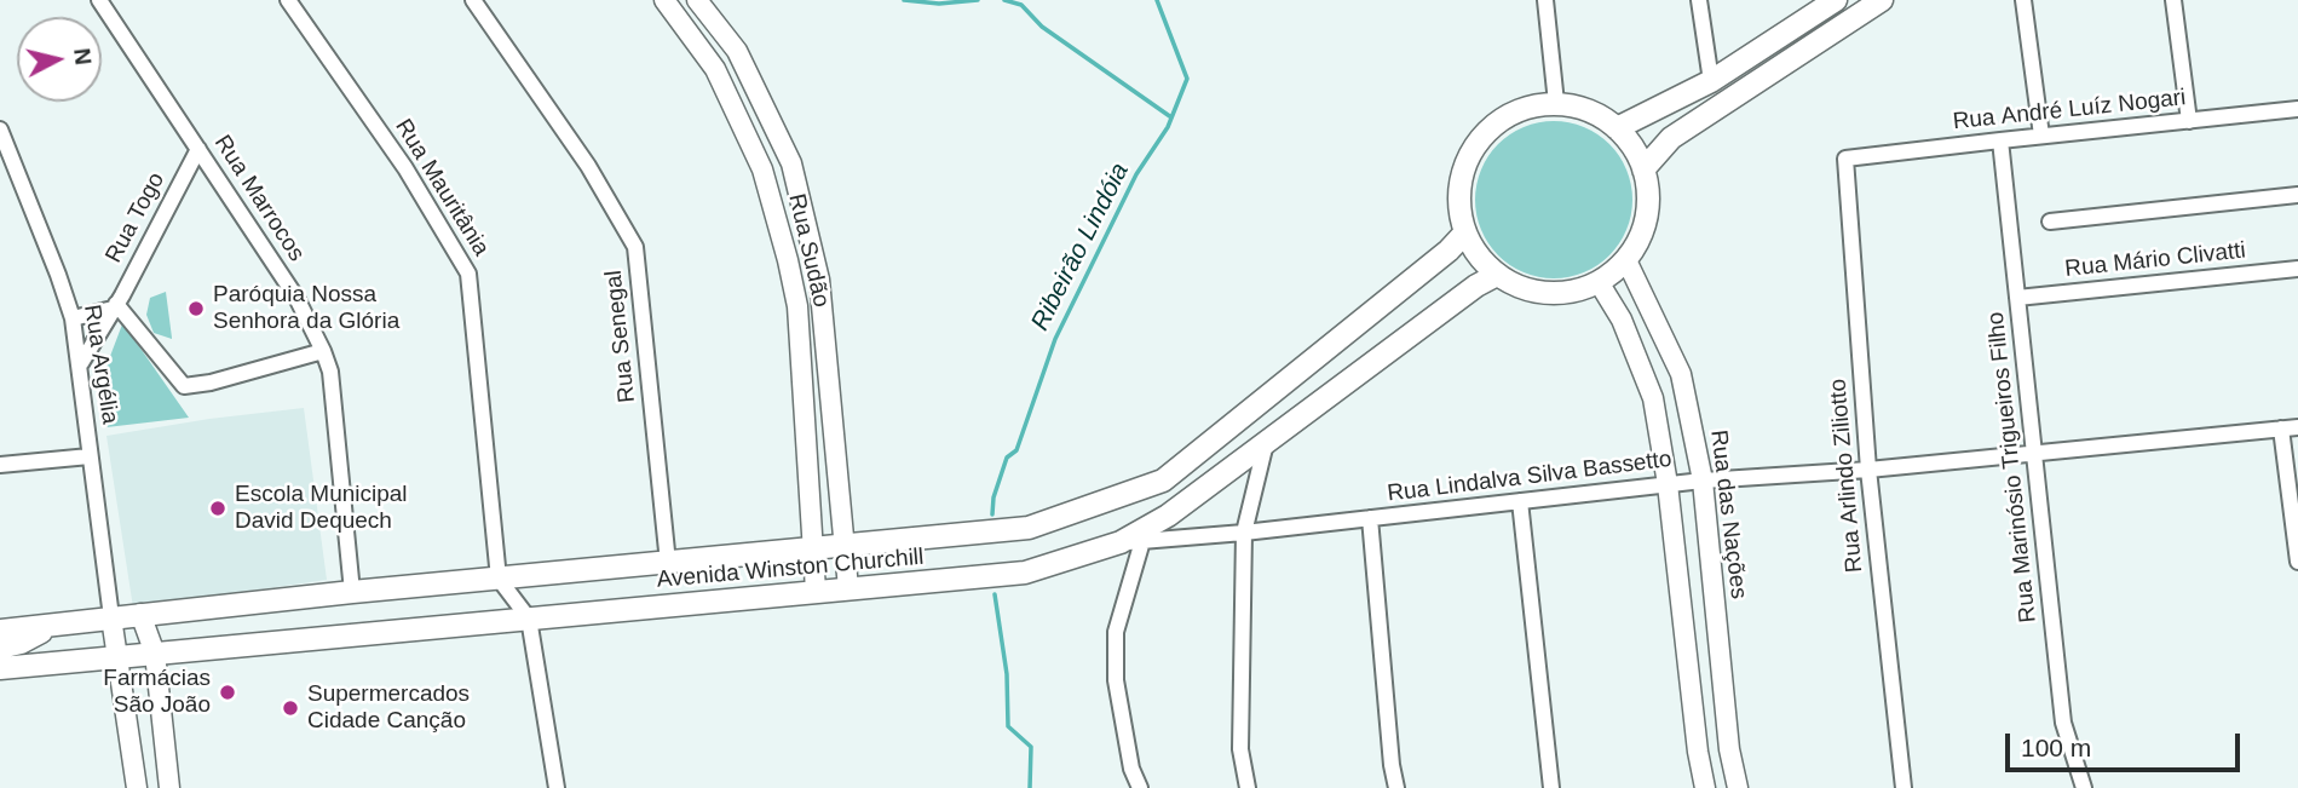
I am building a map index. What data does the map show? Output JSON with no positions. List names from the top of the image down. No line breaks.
{"streets":{"main road":["Avenida Winston Churchill"],"street":["Rua André Luíz Nogari","Rua Mauritânia","Rua Marrocos","Rua Togo","Rua Sudão","Rua Mário Clivatti","Rua Senegal","Rua Argélia","Rua Marinósio Trigueiros Filho","Rua Arlindo Ziliotto","Rua Lindalva Silva Bassetto","Rua das Nações"]},"crossings":[["Rua André Luíz Nogari","Rua Marinósio Trigueiros Filho"],["Rua André Luíz Nogari","Rua Arlindo Ziliotto"],["Rua Mauritânia","Avenida Winston Churchill"],["Rua Marrocos","Rua Togo"],["Rua Marrocos","Avenida Winston Churchill"],["Rua Togo","Rua Argélia"],["Rua Sudão","Avenida Winston Churchill"],["Rua Mário Clivatti","Rua Marinósio Trigueiros Filho"],["Rua Senegal","Avenida Winston Churchill"],["Rua Argélia","Avenida Winston Churchill"],["Rua Marinósio Trigueiros Filho","Rua Lindalva Silva Bassetto"],["Rua Arlindo Ziliotto","Rua Lindalva Silva Bassetto"],["Rua Lindalva Silva Bassetto","Rua das Nações"],["Rua Lindalva Silva Bassetto","Avenida Winston Churchill"],["Rua das Nações","Avenida Winston Churchill"]],"water":["Ribeirão Lindóia"],"places":["Paróquia Nossa Senhora da Glória","Escola Municipal David Dequech","Farmácias São João","Supermercados Cidade Canção"],"scale_bar":"100 m","north":"right"}
